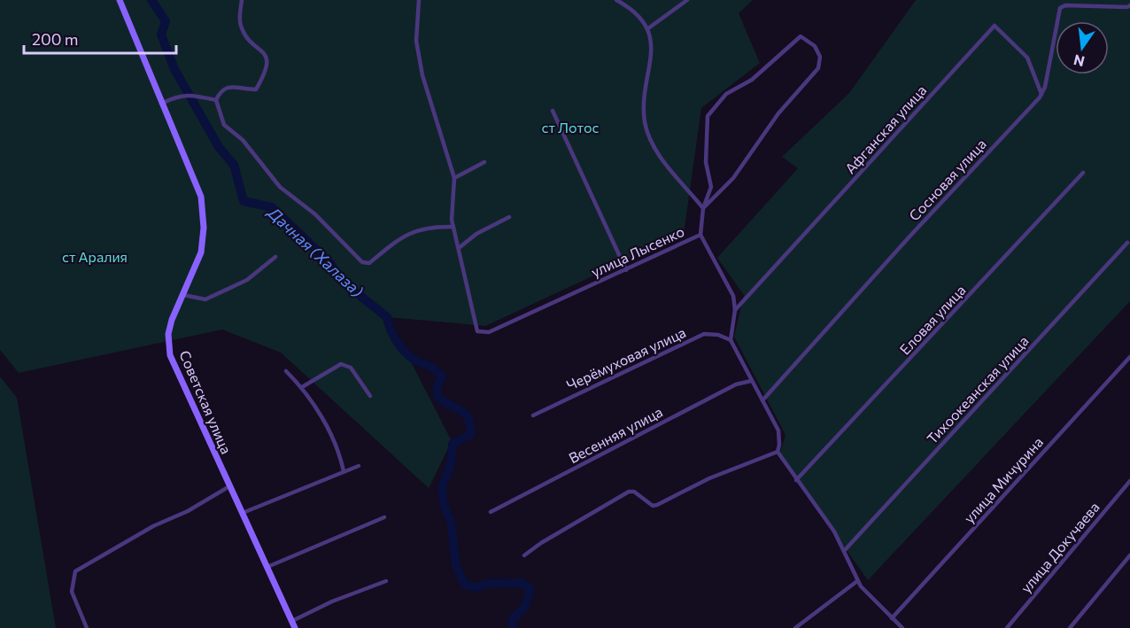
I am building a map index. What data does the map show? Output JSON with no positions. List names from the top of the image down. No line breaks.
{"streets":{"street":["Афганская улица","Сосновая улица","улица Лысенко","Еловая улица","Черёмуховая улица","Тихоокеанская улица","Советская улица","Весенняя улица","улица Мичурина","улица Докучаева"]},"crossings":[["Афганская улица","Сосновая улица"],["Афганская улица","улица Лысенко"],["улица Лысенко","Черёмуховая улица"]],"water":["Дачная (Халаза)"],"parks":["ст Лотос","ст Аралия"],"scale_bar":"200 m","north":"bottom"}
